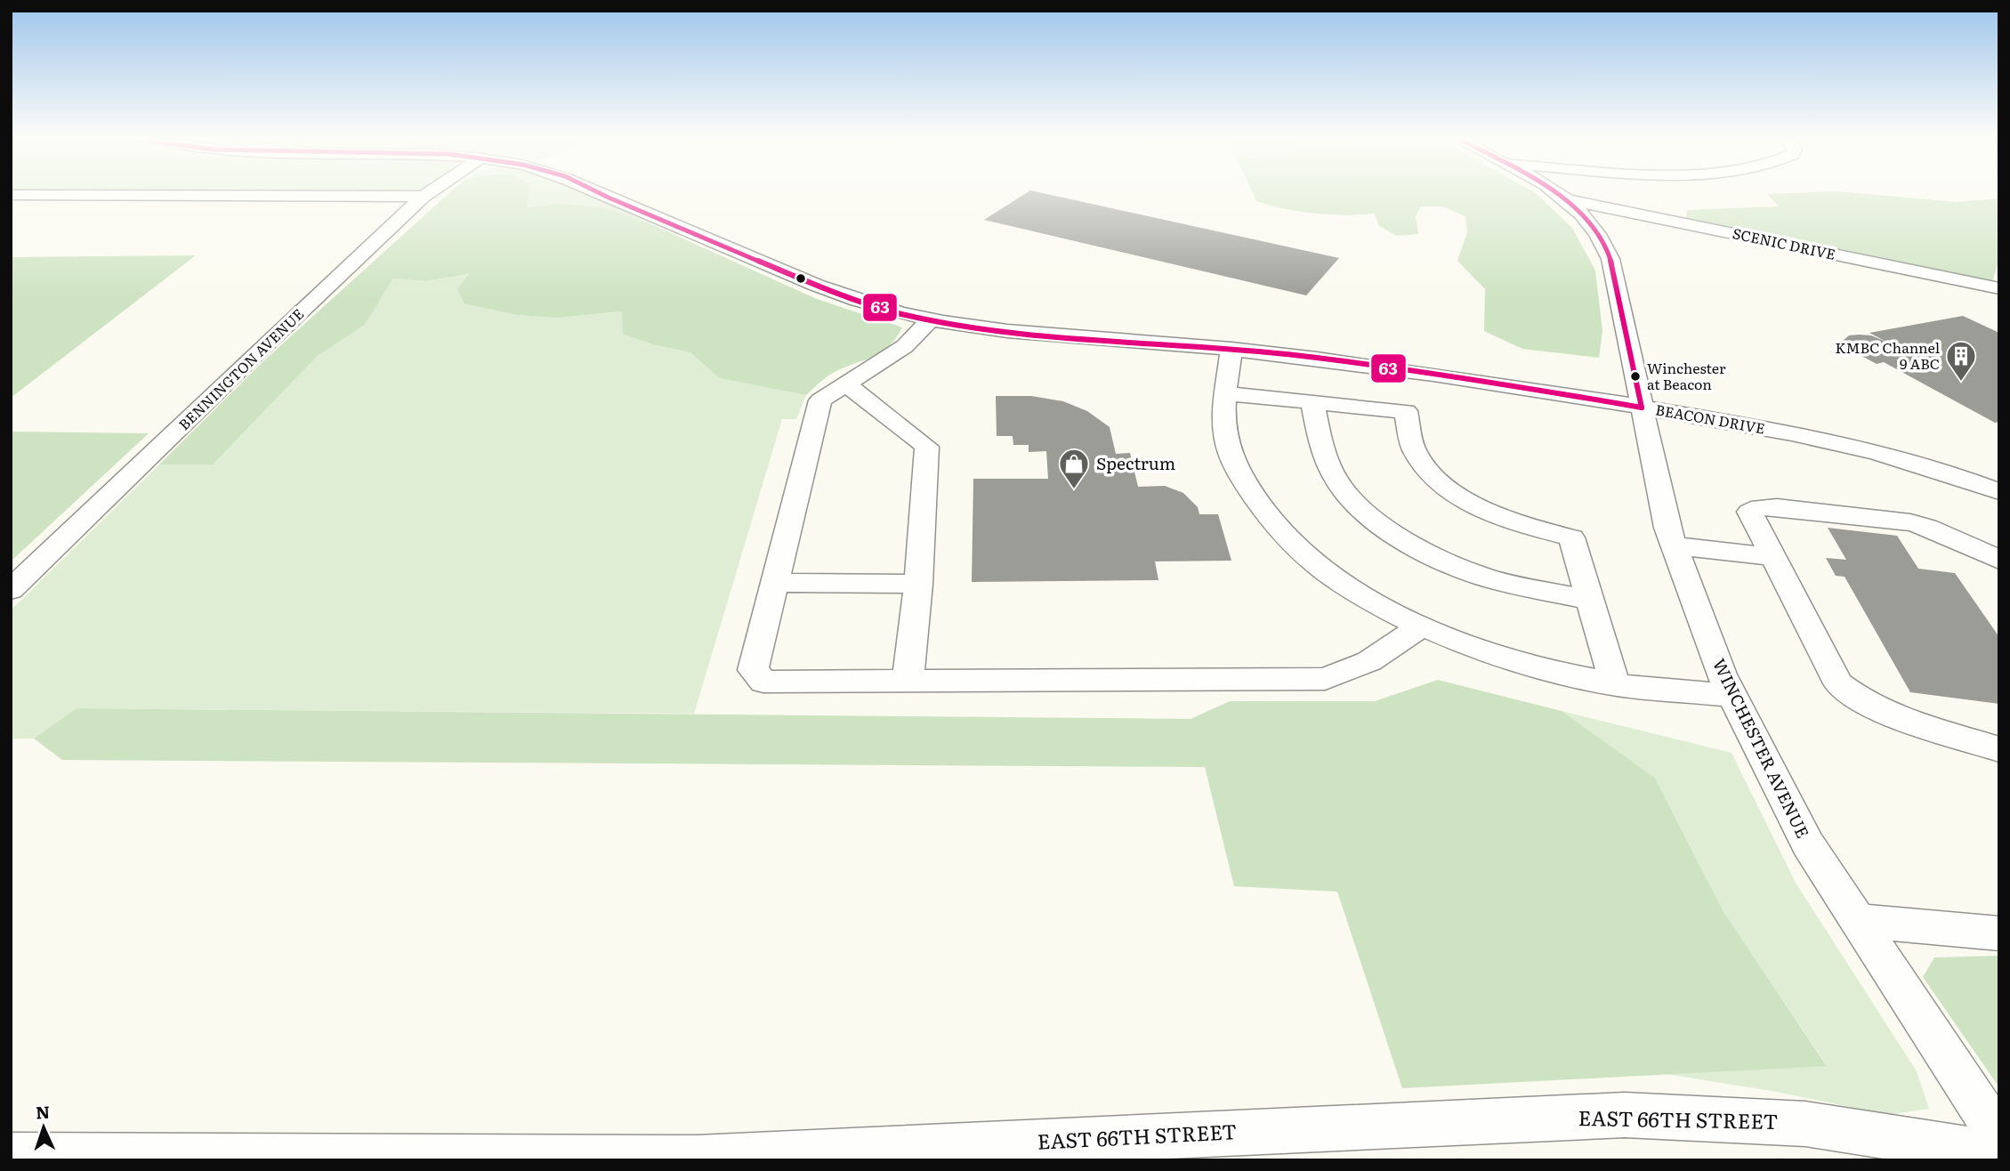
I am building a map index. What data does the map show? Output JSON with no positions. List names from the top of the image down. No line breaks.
{"streets":{"street":["SCENIC DRIVE","BENNINGTON AVENUE","BEACON DRIVE","WINCHESTER AVENUE","EAST 66TH STREET"]},"crossings":[["SCENIC DRIVE","WINCHESTER AVENUE"],["BEACON DRIVE","WINCHESTER AVENUE"]],"places":{"other":["Winchester at Beacon"],"building":["KMBC Channel 9 ABC"],"shop":["Spectrum"]},"lines":["transit line 63"],"north":"top"}
